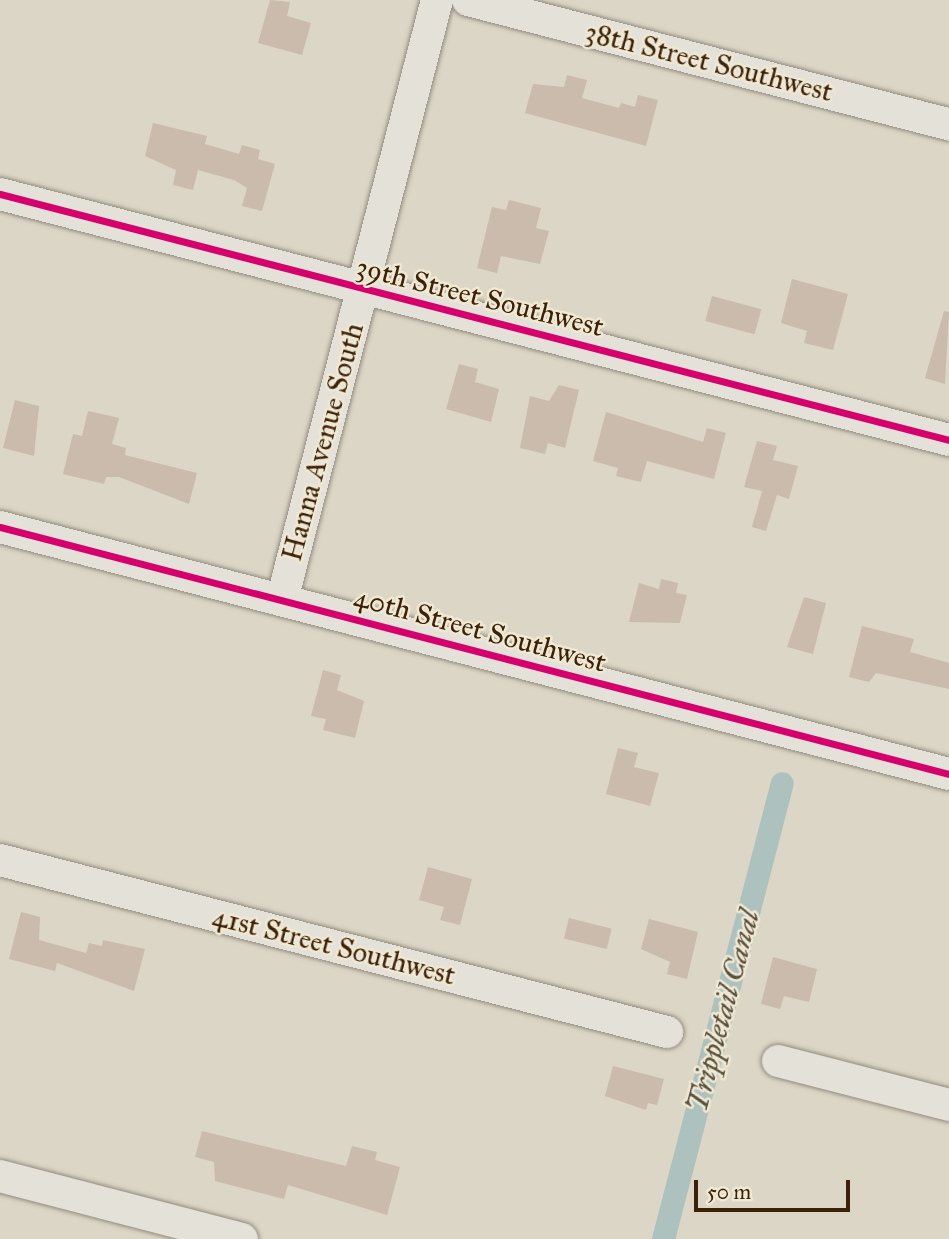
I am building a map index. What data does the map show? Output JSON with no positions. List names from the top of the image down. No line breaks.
{"streets":{"street":["38th Street Southwest","39th Street Southwest","Hanna Avenue South","40th Street Southwest","41st Street Southwest"]},"crossings":[["39th Street Southwest","Hanna Avenue South"],["Hanna Avenue South","40th Street Southwest"]],"water":["Trippletail Canal"],"scale_bar":"50 m"}
